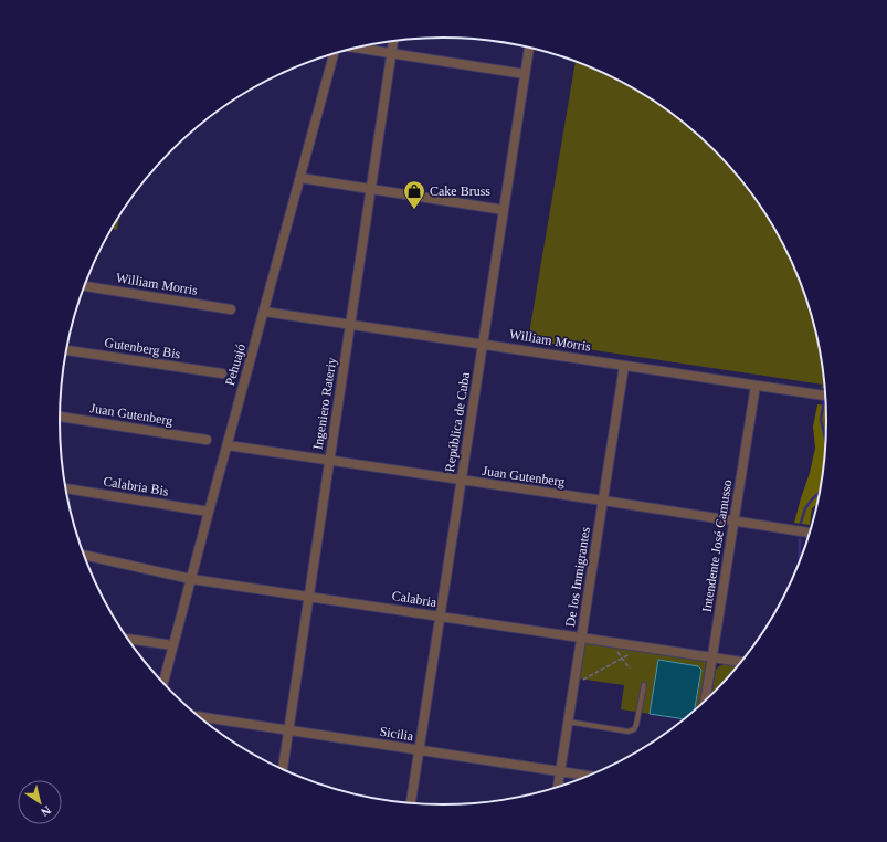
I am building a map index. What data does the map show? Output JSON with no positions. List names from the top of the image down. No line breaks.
{"streets":{"street":["William Morris","Gutenberg Bis","Pehuajó","Ingeniero Rateriy","Juan Gutenberg","República de Cuba","Calabria Bis","Intendente José Camusso","De los Inmigrantes","Calabria","Sicilia"]},"crossings":[["William Morris","Pehuajó"],["William Morris","Ingeniero Rateriy"],["William Morris","República de Cuba"],["William Morris","Intendente José Camusso"],["William Morris","De los Inmigrantes"],["Pehuajó","Juan Gutenberg"],["Pehuajó","Calabria Bis"],["Pehuajó","Calabria"],["Ingeniero Rateriy","Juan Gutenberg"],["Ingeniero Rateriy","Calabria"],["Ingeniero Rateriy","Sicilia"],["Juan Gutenberg","República de Cuba"],["Juan Gutenberg","Intendente José Camusso"],["Juan Gutenberg","De los Inmigrantes"],["República de Cuba","Calabria"],["República de Cuba","Sicilia"],["Intendente José Camusso","Calabria"],["De los Inmigrantes","Calabria"],["De los Inmigrantes","Sicilia"]],"places":{"shop":["Cake Bruss"]},"north":"bottom right"}
